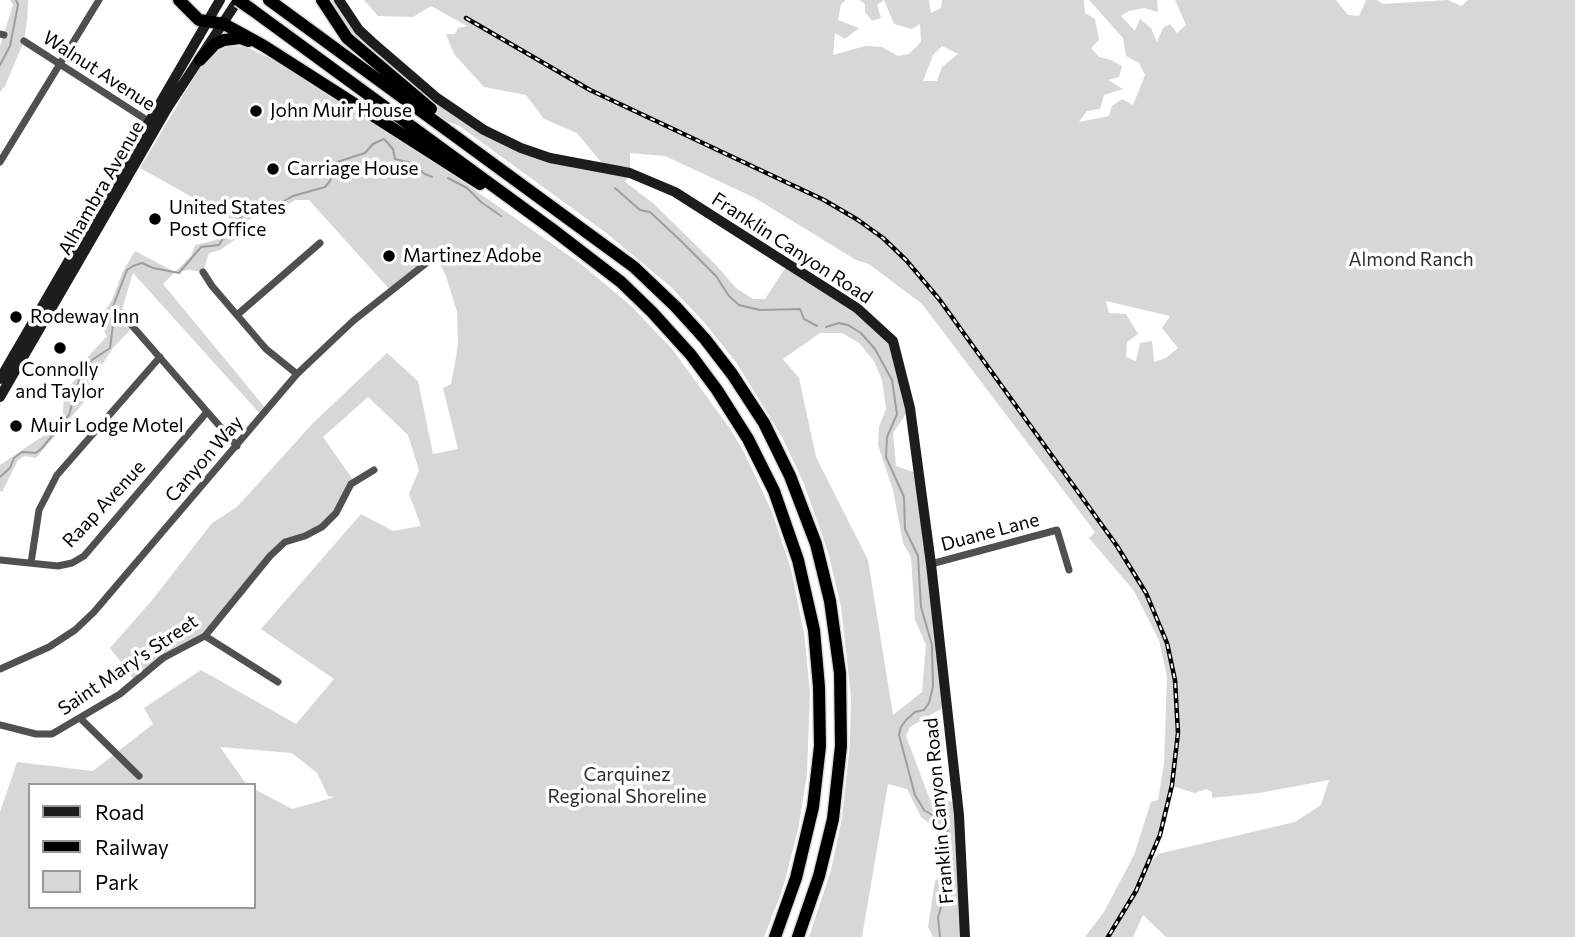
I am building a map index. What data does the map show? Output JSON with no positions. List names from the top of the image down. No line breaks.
{"streets":{"street":["Walnut Avenue","Alhambra Avenue","Franklin Canyon Road","Canyon Way","Raap Avenue","Duane Lane","Saint Mary's Street"]},"crossings":[["Walnut Avenue","Alhambra Avenue"],["Franklin Canyon Road","Duane Lane"]],"parks":["Almond Ranch","Carquinez Regional Shoreline"],"places":["John Muir House","Carriage House","United States Post Office","Martinez Adobe","Rodeway Inn","Connolly and Taylor","Muir Lodge Motel"],"legend":["Road","Railway","Park"]}
